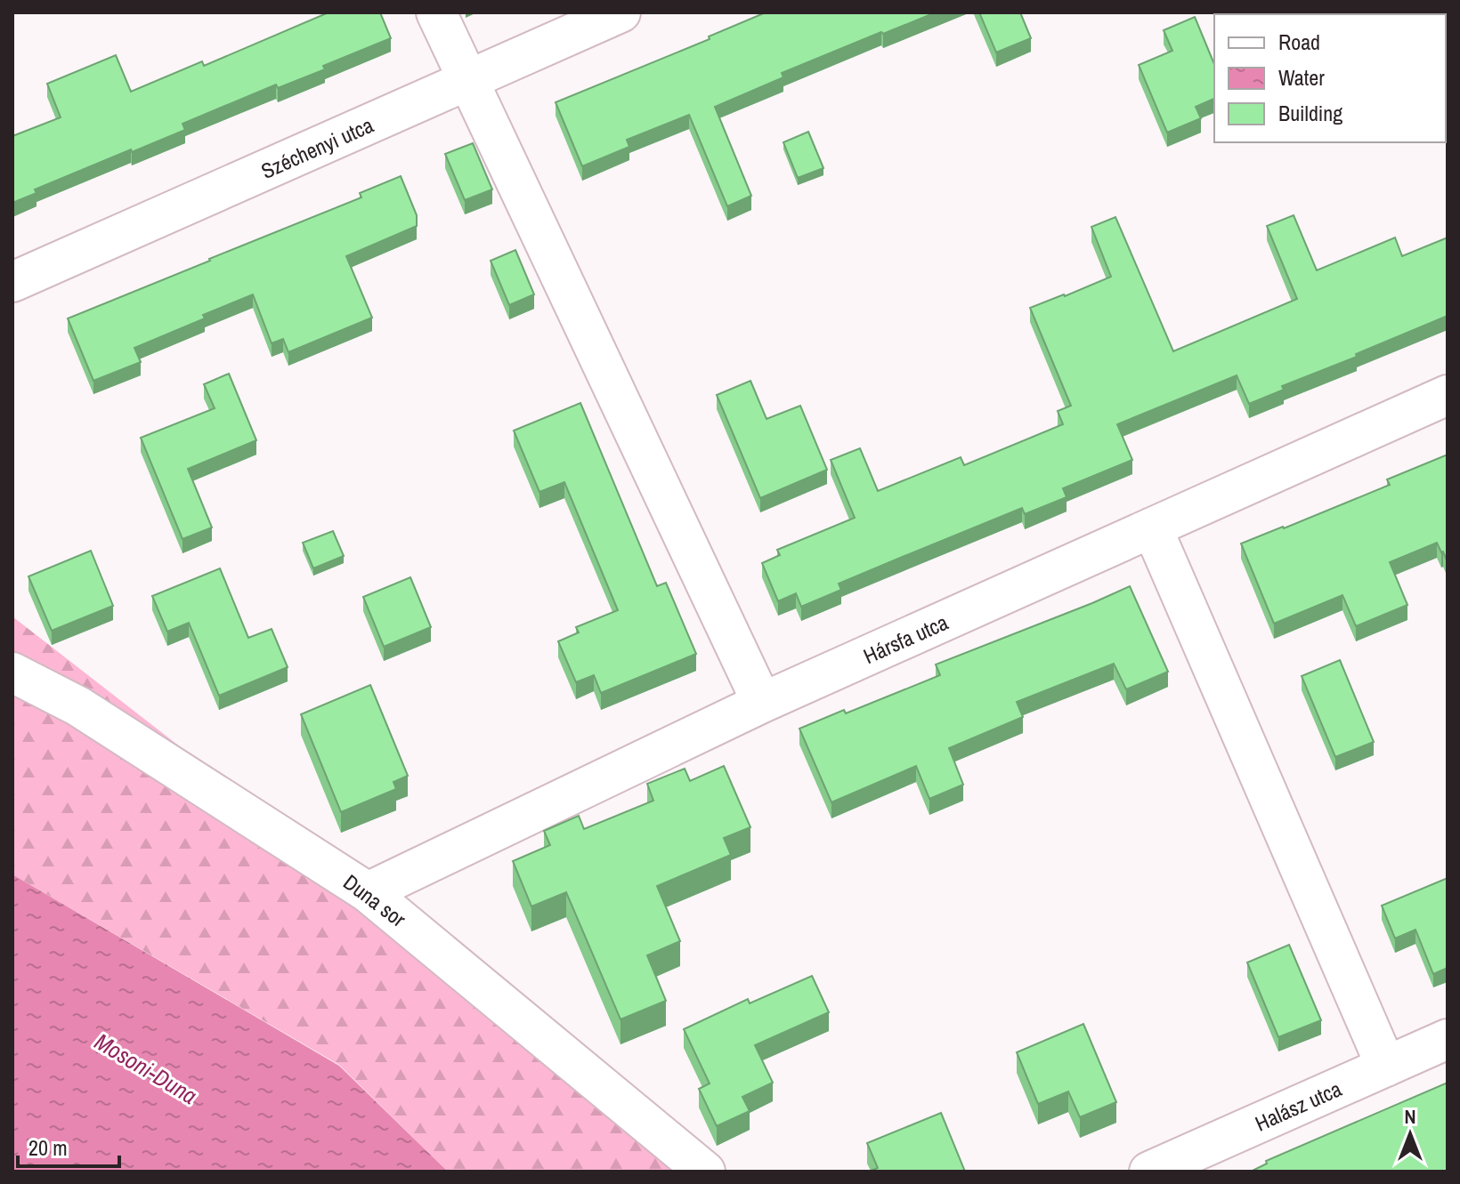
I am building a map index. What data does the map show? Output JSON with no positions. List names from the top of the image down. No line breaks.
{"streets":{"street":["Széchenyi utca","Hársfa utca","Duna sor","Halász utca"]},"crossings":[["Hársfa utca","Duna sor"]],"water":["Mosoni-Duna"],"legend":["Road","Water","Building"],"scale_bar":"20 m","north":"top"}
